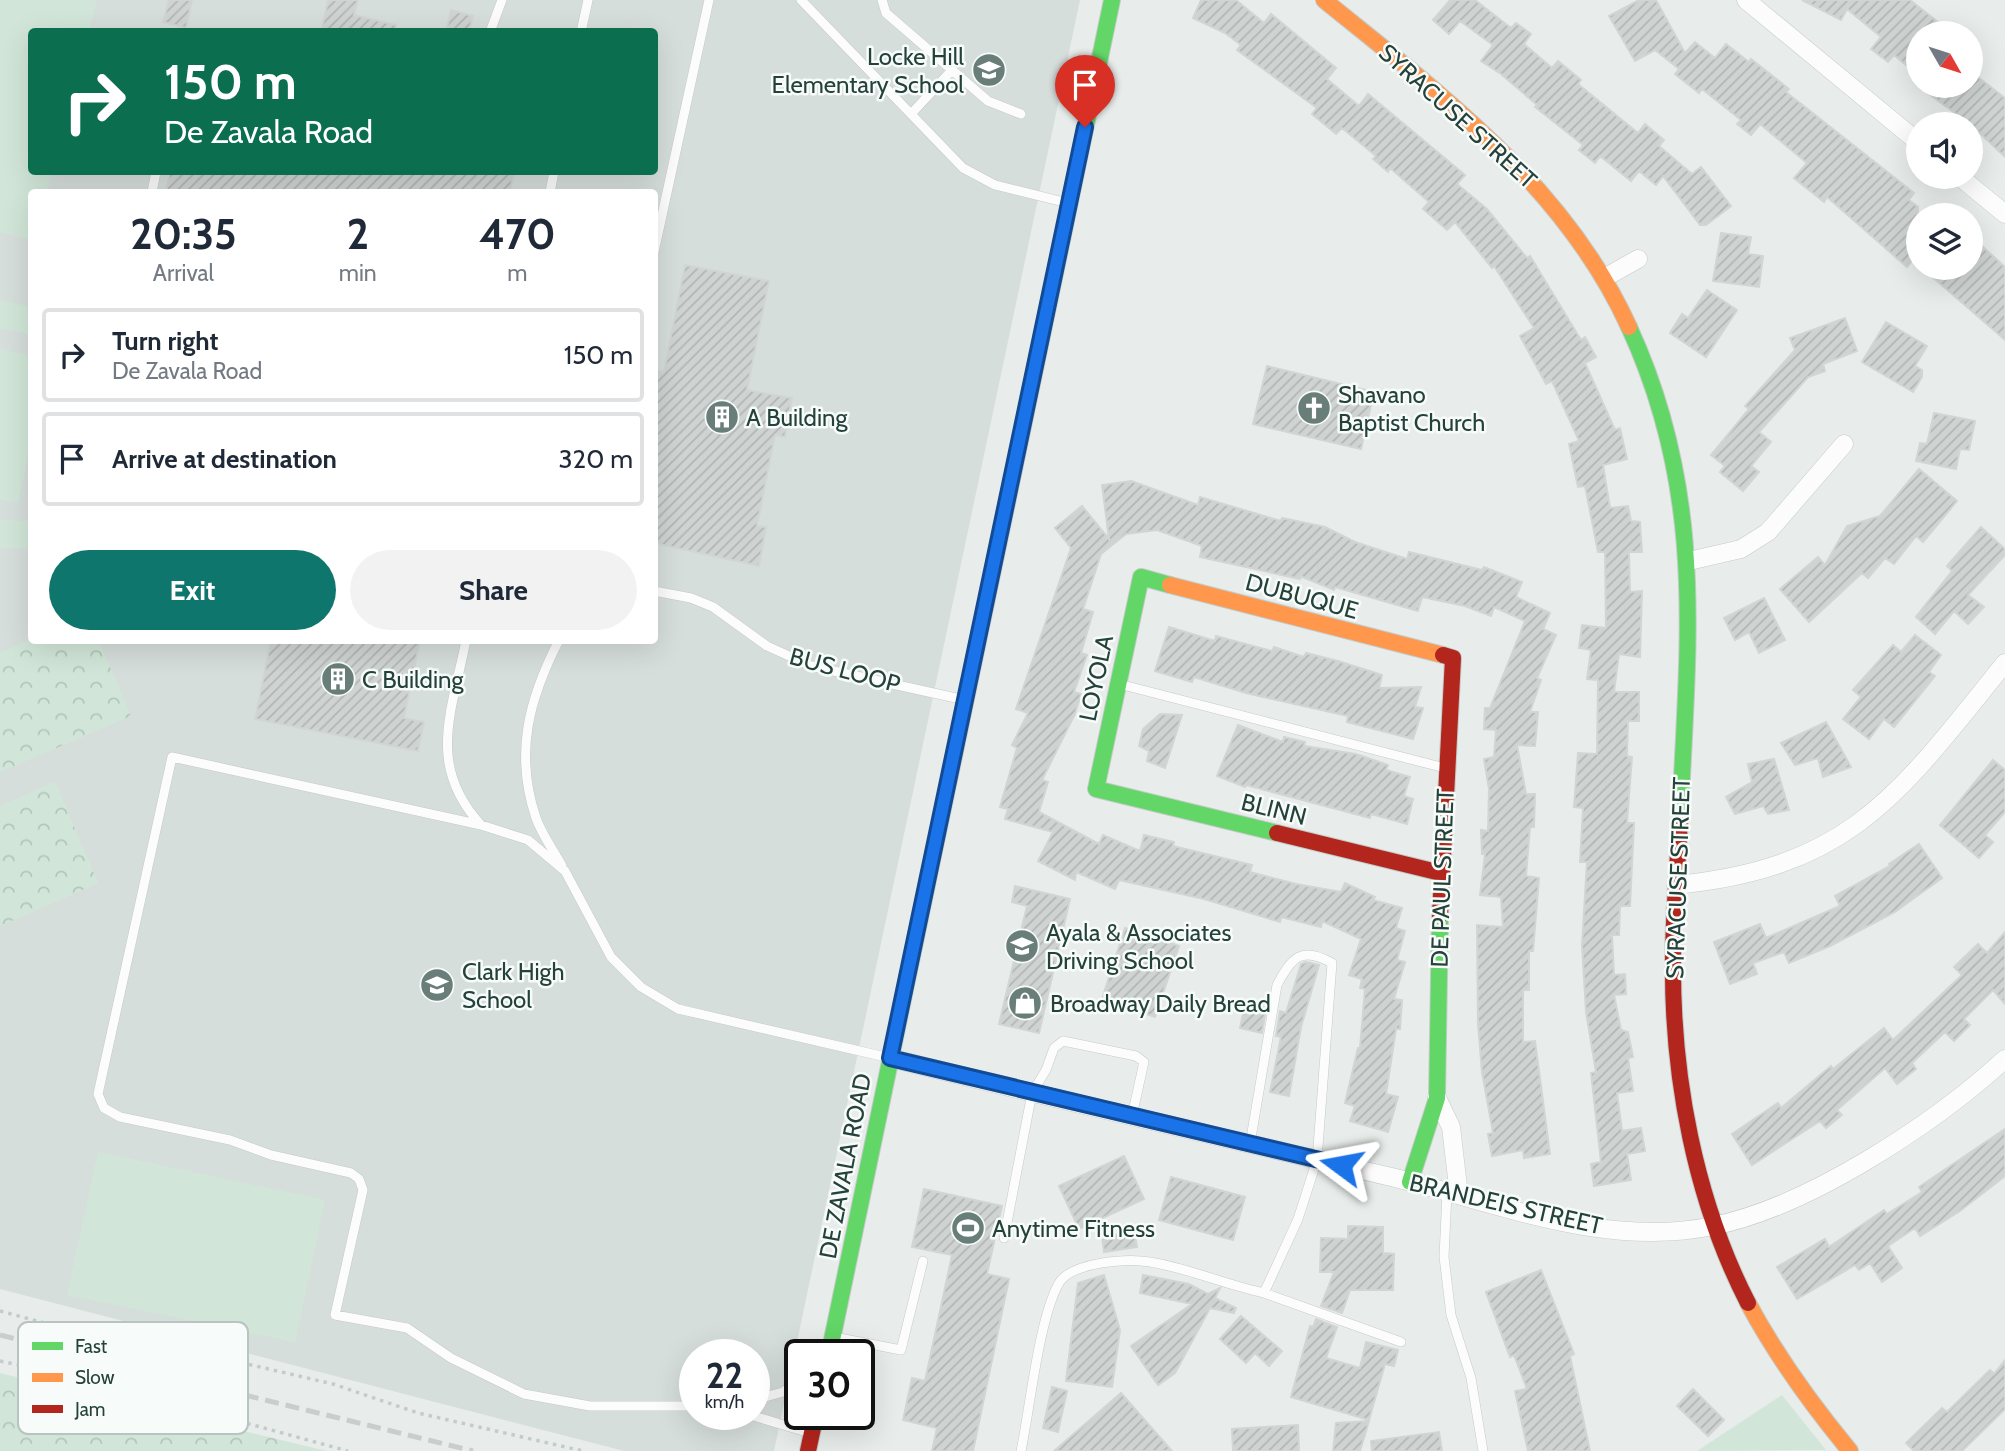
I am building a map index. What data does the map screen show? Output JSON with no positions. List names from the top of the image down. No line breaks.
{"streets":{"street":["SYRACUSE STREET","DUBUQUE","LOYOLA","BLINN","DE PAUL STREET","DE ZAVALA ROAD","BRANDEIS STREET"],"lane":["BUS LOOP"]},"crossings":[["SYRACUSE STREET","BRANDEIS STREET"],["DUBUQUE","LOYOLA"],["DUBUQUE","DE PAUL STREET"],["BUS LOOP","DE ZAVALA ROAD"],["LOYOLA","BLINN"],["BLINN","DE PAUL STREET"],["DE PAUL STREET","BRANDEIS STREET"],["DE ZAVALA ROAD","BRANDEIS STREET"]],"places":{"school or university":["Locke Hill Elementary School","Ayala & Associates Driving School","Clark High School"],"church":["Shavano Baptist Church"],"building":["A Building","C Building"],"shop":["Broadway Daily Bread"],"sports":["Anytime Fitness"]},"legend":["Fast","Slow","Jam"],"north":"bottom right","page":{"turn":["150 m","De Zavala Road"],"eta":["20:35","Arrival","2","min","470","m"],"list":[{"name":"Turn right","note":"De Zavala Road","value":"150 m"},{"name":"Arrive at destination","value":"320 m"}],"buttons":["Exit","Share"],"speed":"22 km/h","limit":"30"}}
